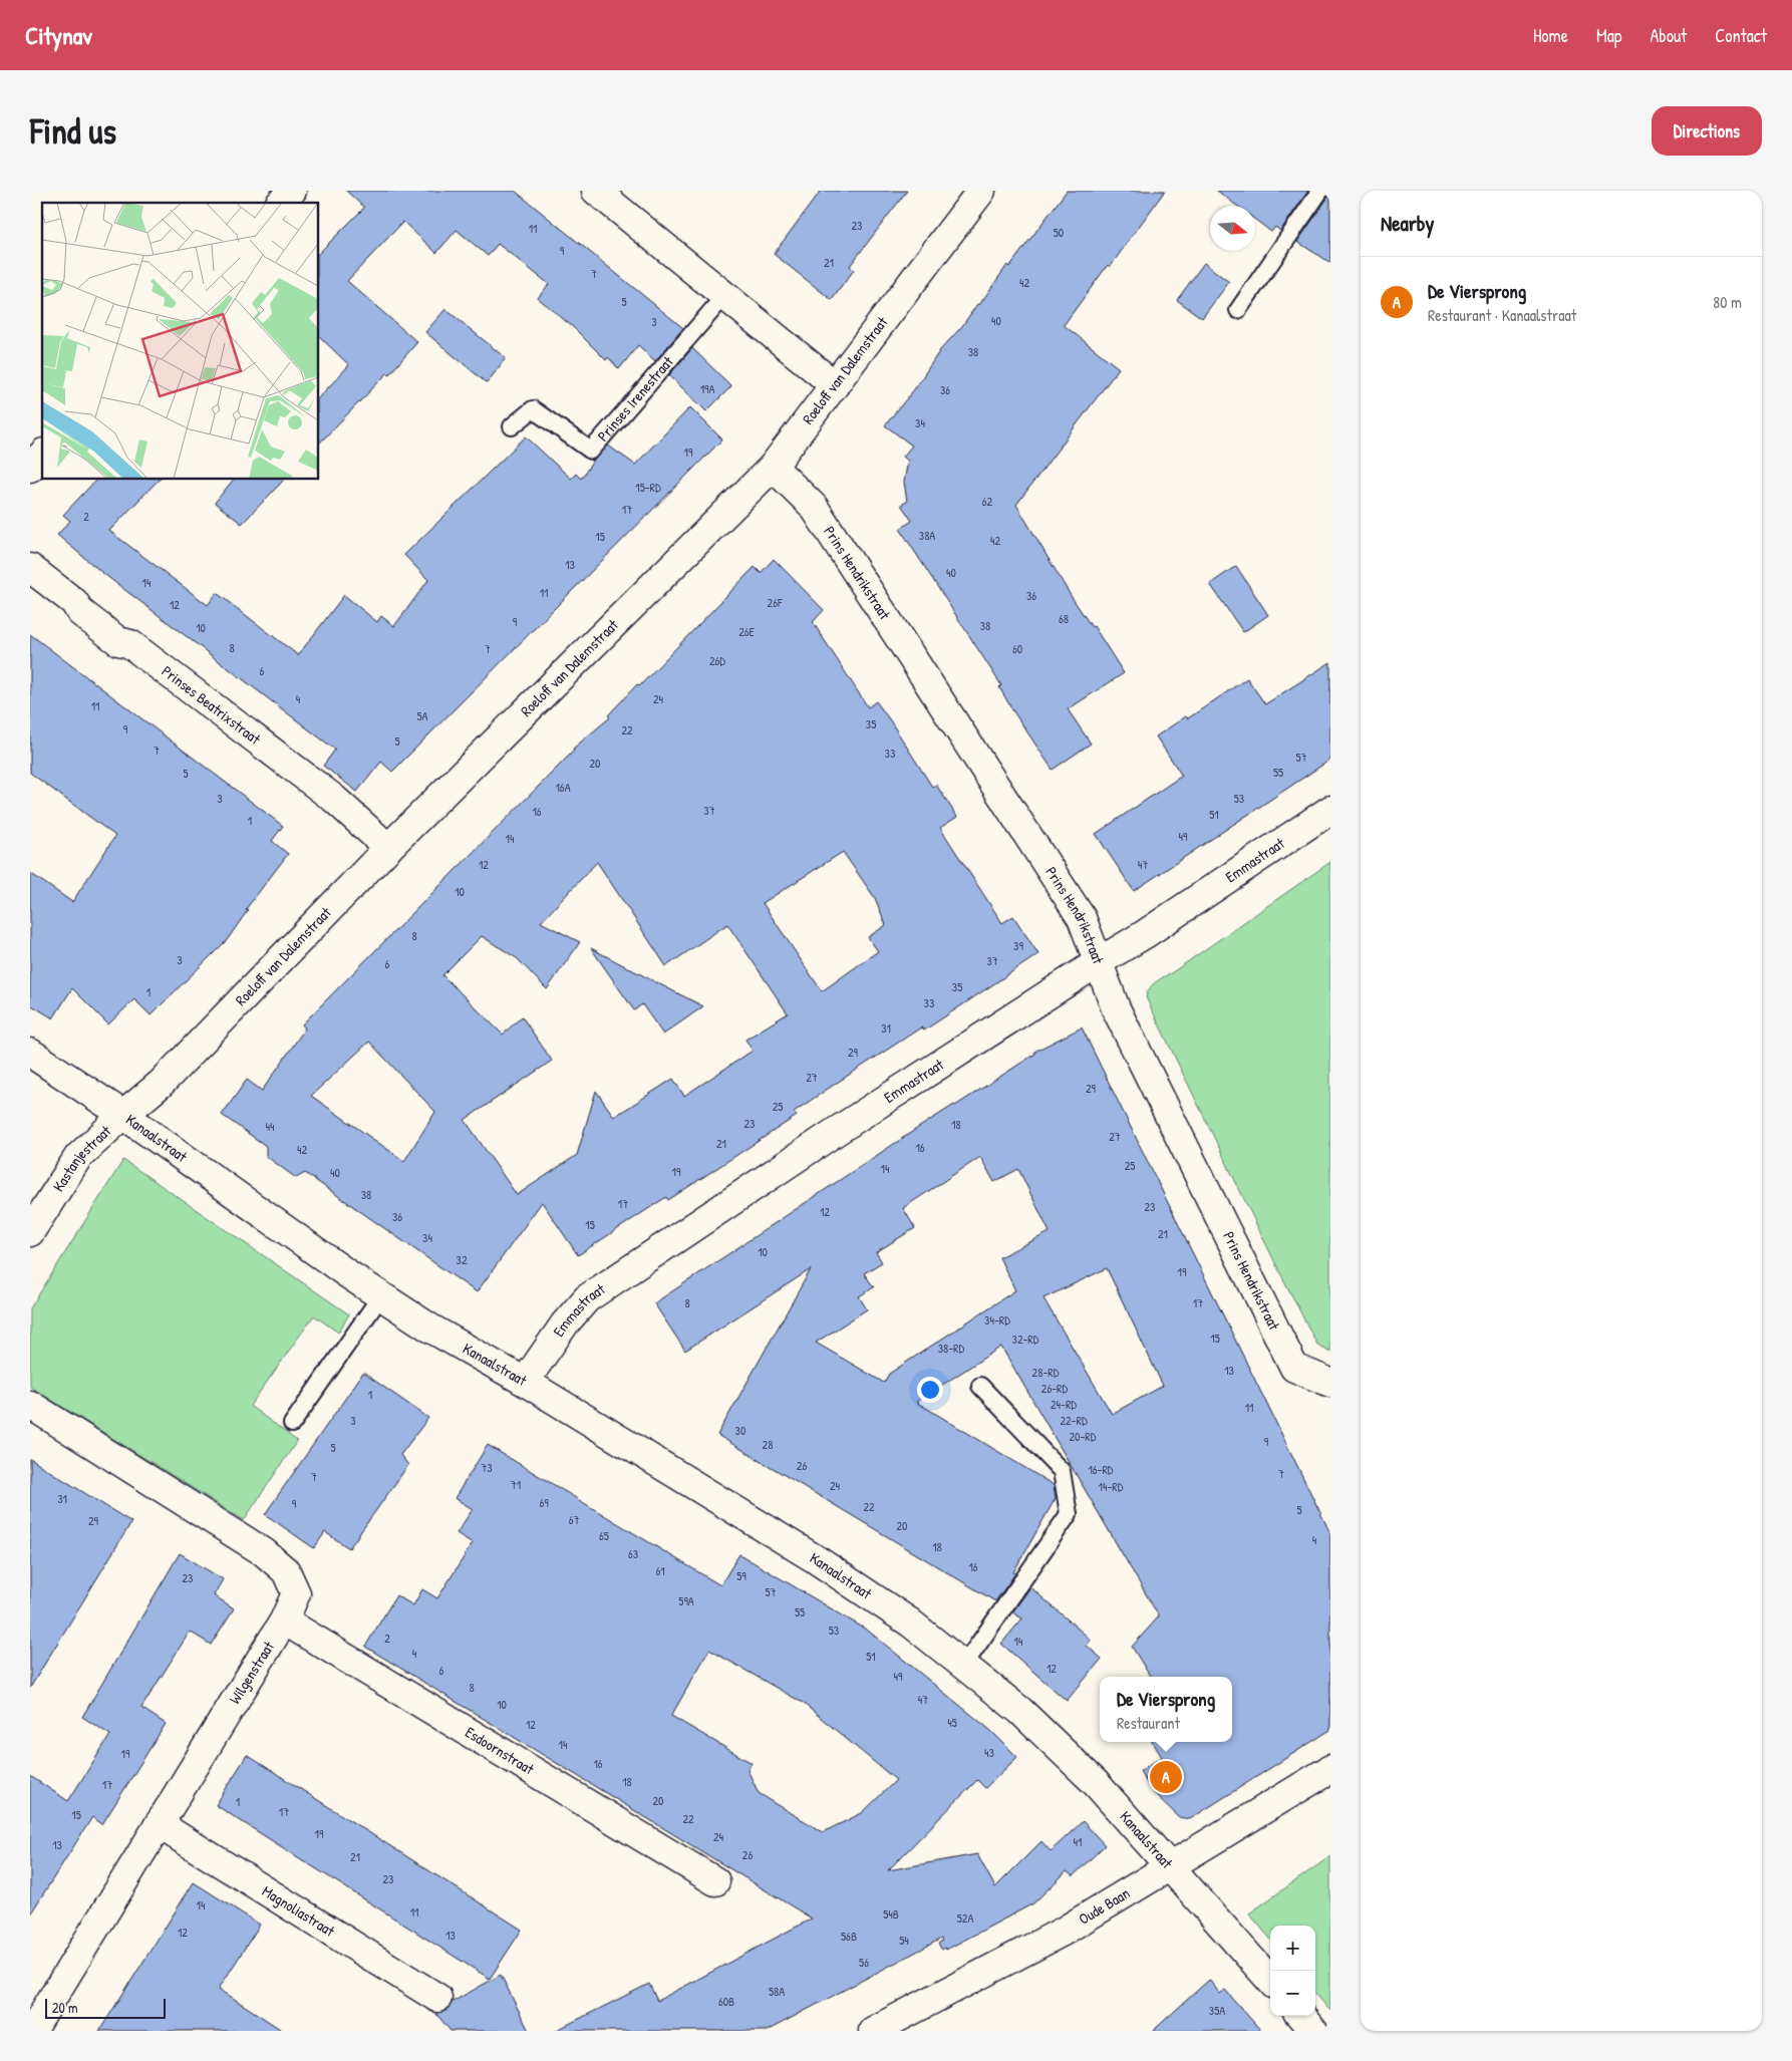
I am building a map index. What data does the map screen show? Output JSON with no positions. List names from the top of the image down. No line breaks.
{"streets":{"street":["Roeloff van Dalemstraat","Prins Hendrikstraat","Prinses Beatrixstraat","Emmastraat","Kanaalstraat","Kastanjestraat","Wilgenstraat","Esdoornstraat","Oude Baan","Magnoliastraat"],"lane":["Prinses Irenestraat"]},"crossings":[["Roeloff van Dalemstraat","Prins Hendrikstraat"],["Roeloff van Dalemstraat","Prinses Beatrixstraat"],["Roeloff van Dalemstraat","Kanaalstraat"],["Roeloff van Dalemstraat","Kastanjestraat"],["Prins Hendrikstraat","Emmastraat"],["Emmastraat","Kanaalstraat"],["Kanaalstraat","Kastanjestraat"],["Kanaalstraat","Oude Baan"],["Wilgenstraat","Esdoornstraat"],["Wilgenstraat","Magnoliastraat"]],"house_numbers":["23","11","50","9","21","7","42","5","40","3","38","19A","36","34","19","15-RD","62","17","2","38A","15","42","13","40","14","11","36","26F","12","68","9","38","10","26E","8","7","60","26D","6","4","24","11","5A","35","9","22","5","7","33","57","20","55","5","16A","3","53","37","16","51","1","49","14","12","47","10","8","39","3","37","6","35","1","33","31","29","27","29","25","23","18","44","27","21","16","42","25","14","19","40","38","17","23","12","36","15","21","34","10","32","19","8","17","34-RD","15","32-RD","38-RD","13","28-RD","26-RD","1","24-RD","11","3","22-RD","30","20-RD","9","28","5","26","73","16-RD","7","7","71","24","14-RD","31","69","9","22","5","67","29","20","65","4","18","63","16","61","59","23","57","59A","55","53","2","14","4","51","12","6","49","8","47","10","45","12","14","43","19","16","18","17","20","1","17","15","22","19","24","41","13","26","21","23","14","11","54B","52A","12","13","56B","54","56","58A","60B","35A"],"scale_bar":"20 m","north":"right","page":{"header":"Citynav","nav":["Home","Map","About","Contact"],"buttons":"Directions","title":"Find us","heading":"Nearby","list":[{"mark":"A","name":"De Viersprong","note":"Restaurant · Kanaalstraat","value":"80 m"}],"popup":["De Viersprong","Restaurant"],"pins":"A","map_buttons":["+","−"],"scale":"20 m"}}
